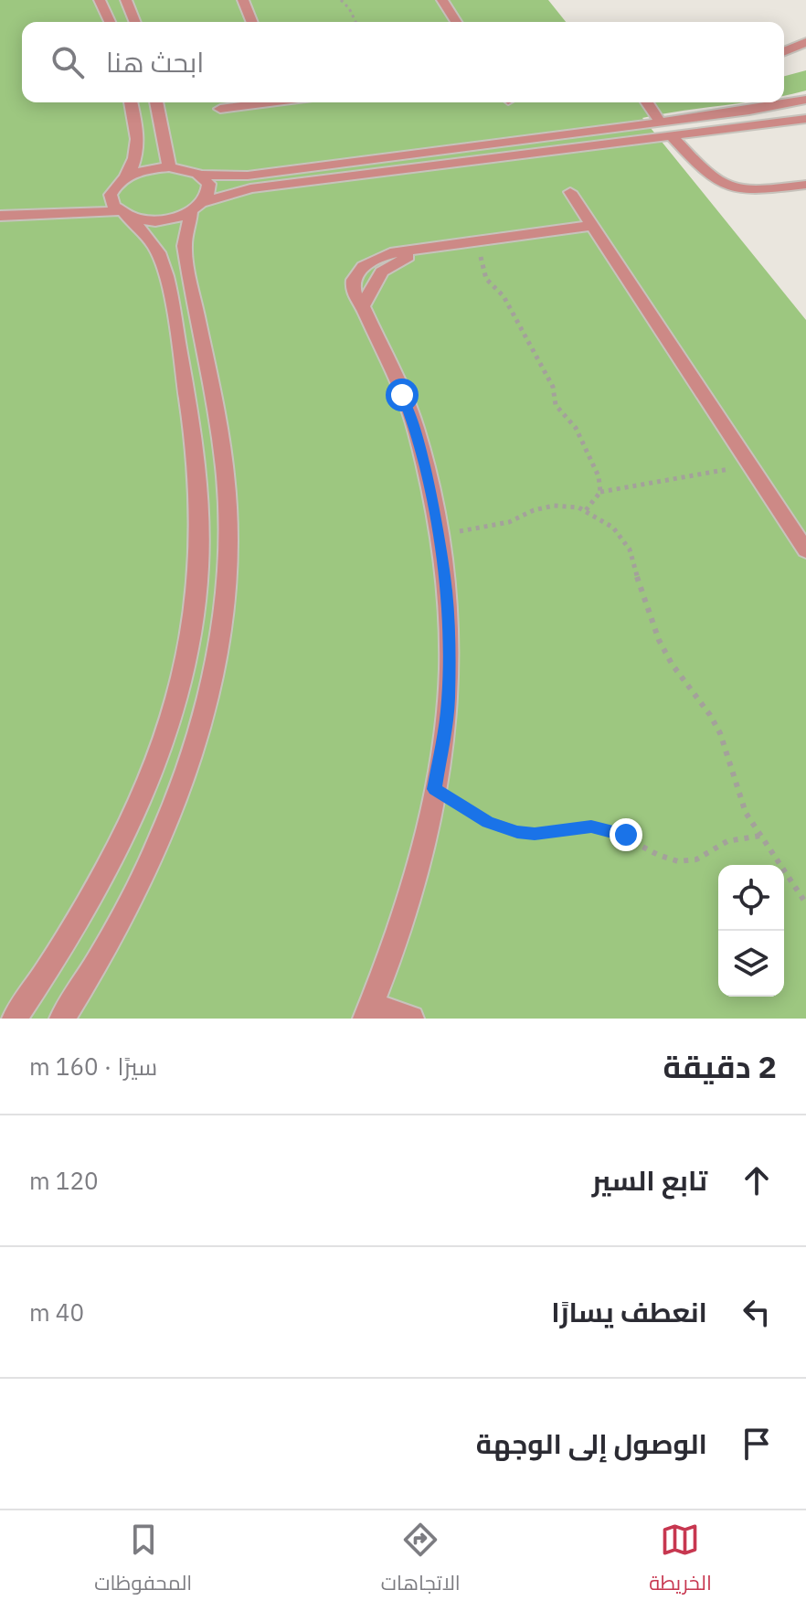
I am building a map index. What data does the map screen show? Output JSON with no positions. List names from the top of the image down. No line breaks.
{"page":{"search":"ابحث هنا","heading":["2 دقيقة","سيرًا · 160 m"],"list":[["تابع السير","120 m"],["انعطف يسارًا","40 m"],"الوصول إلى الوجهة"],"nav":["الخريطة","الاتجاهات","المحفوظات"]}}
